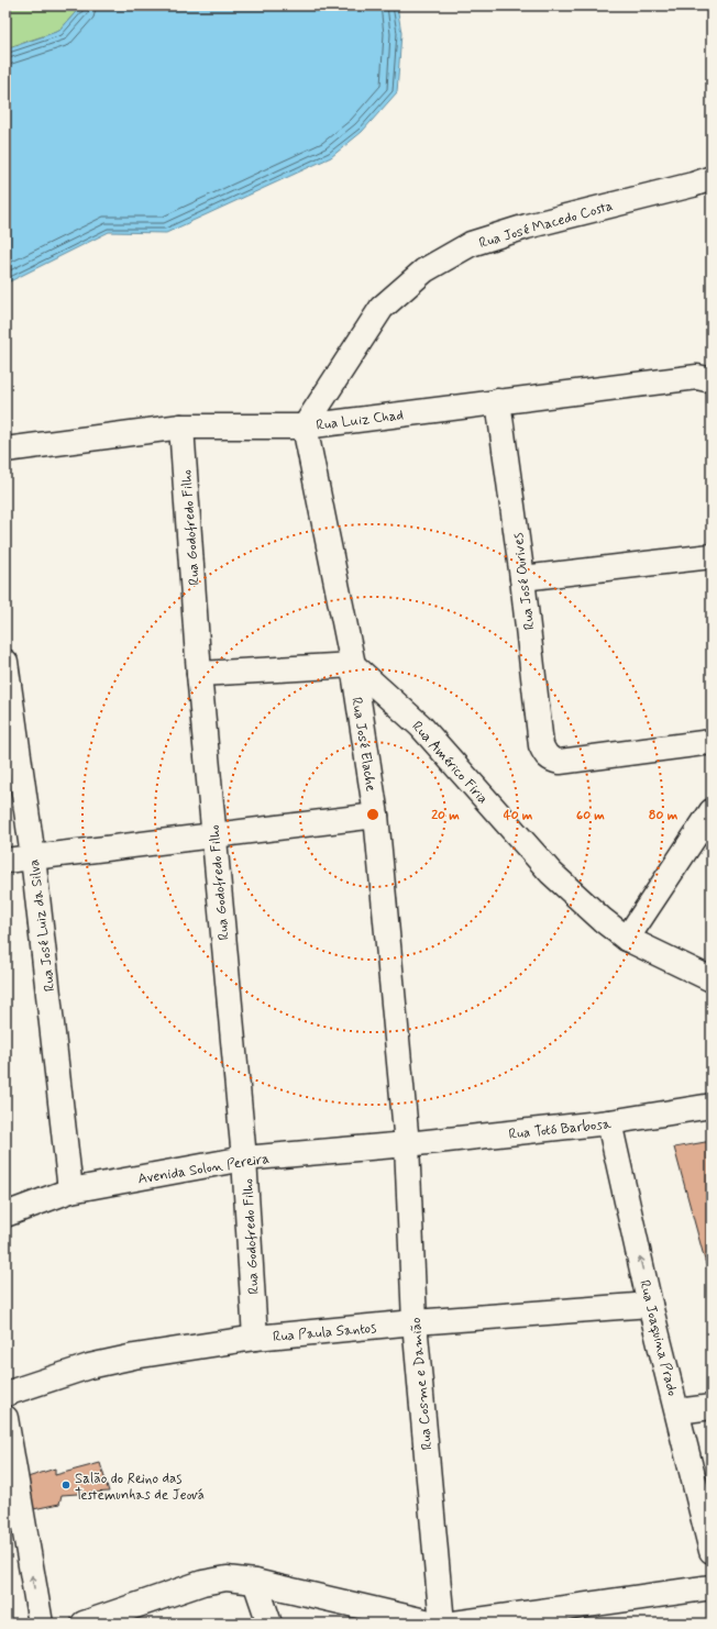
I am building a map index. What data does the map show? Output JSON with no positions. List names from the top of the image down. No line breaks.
{"streets":{"street":["Rua José Macedo Costa","Rua Luiz Chad","Rua Godofredo Filho","Rua José Ourives","Rua José Elache","Rua Américo Firia","Rua José Luiz da Silva","Rua Totó Barbosa","Avenida Solon Pereira","Rua Paula Santos","Rua Joaquina Prado","Rua Cosme e Damião"]},"crossings":[["Rua José Macedo Costa","Rua Luiz Chad"],["Rua José Macedo Costa","Rua José Elache"],["Rua Luiz Chad","Rua Godofredo Filho"],["Rua Luiz Chad","Rua José Ourives"],["Rua Luiz Chad","Rua José Elache"],["Rua Godofredo Filho","Avenida Solon Pereira"],["Rua Godofredo Filho","Rua Paula Santos"],["Rua José Elache","Rua Américo Firia"],["Rua José Elache","Rua Totó Barbosa"],["Rua José Elache","Avenida Solon Pereira"],["Rua José Elache","Rua Cosme e Damião"],["Rua José Luiz da Silva","Avenida Solon Pereira"],["Rua Totó Barbosa","Avenida Solon Pereira"],["Rua Totó Barbosa","Rua Joaquina Prado"],["Rua Totó Barbosa","Rua Cosme e Damião"],["Avenida Solon Pereira","Rua Cosme e Damião"],["Rua Paula Santos","Rua Joaquina Prado"],["Rua Paula Santos","Rua Cosme e Damião"]],"one_way":["Rua Joaquina Prado"],"places":["Salão do Reino das Testemunhas de Jeová"],"rings":["20 m","40 m","60 m","80 m"]}
